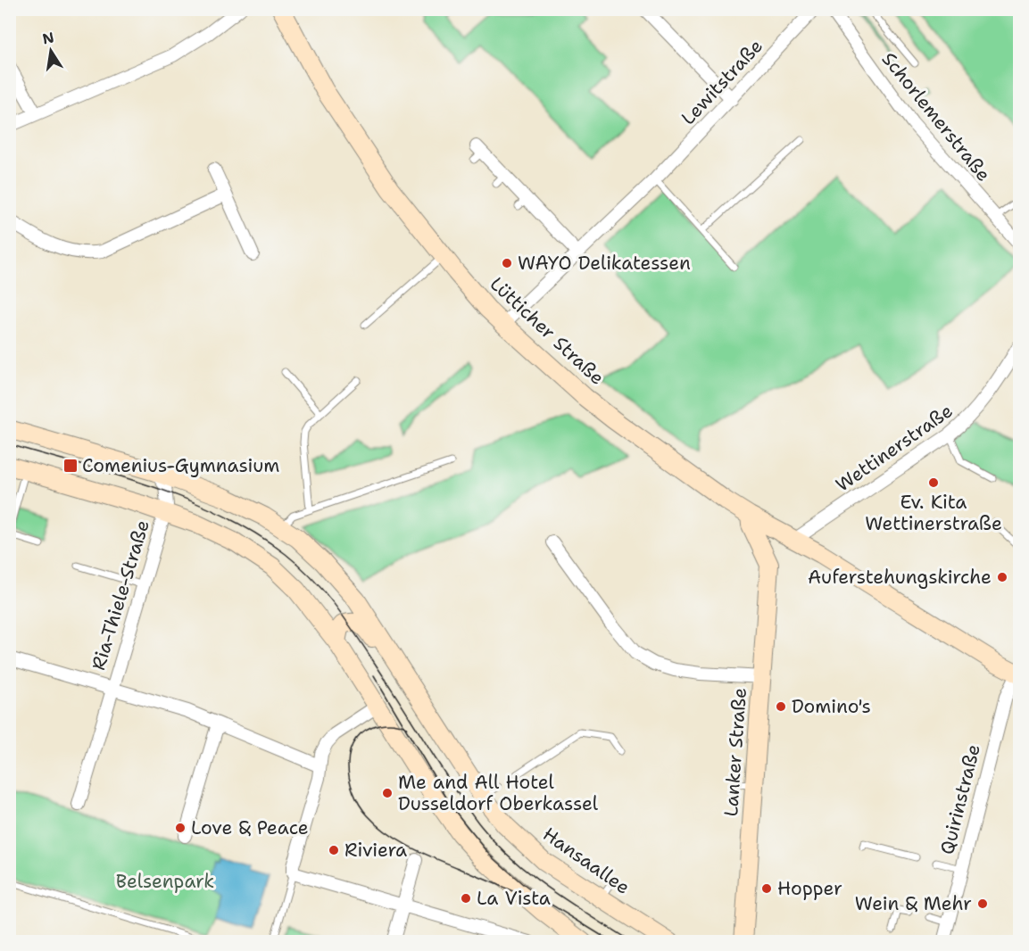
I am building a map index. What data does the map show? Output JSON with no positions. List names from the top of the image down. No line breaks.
{"streets":{"street":["Lewitstraße","Schorlemerstraße","Lütticher Straße","Wettinerstraße","Ria-Thiele-Straße","Lanker Straße","Quirinstraße","Hansaallee"]},"crossings":[["Lewitstraße","Lütticher Straße"],["Lütticher Straße","Wettinerstraße"],["Lütticher Straße","Lanker Straße"],["Lütticher Straße","Quirinstraße"]],"parks":["Belsenpark"],"places":{"other":["WAYO Delikatessen","Ev. Kita Wettinerstraße","Auferstehungskirche","Domino's","Me and All Hotel Dusseldorf Oberkassel","Love & Peace","Riviera","Hopper","La Vista","Wein & Mehr"],"transit":["Comenius-Gymnasium"]},"north":"top"}
